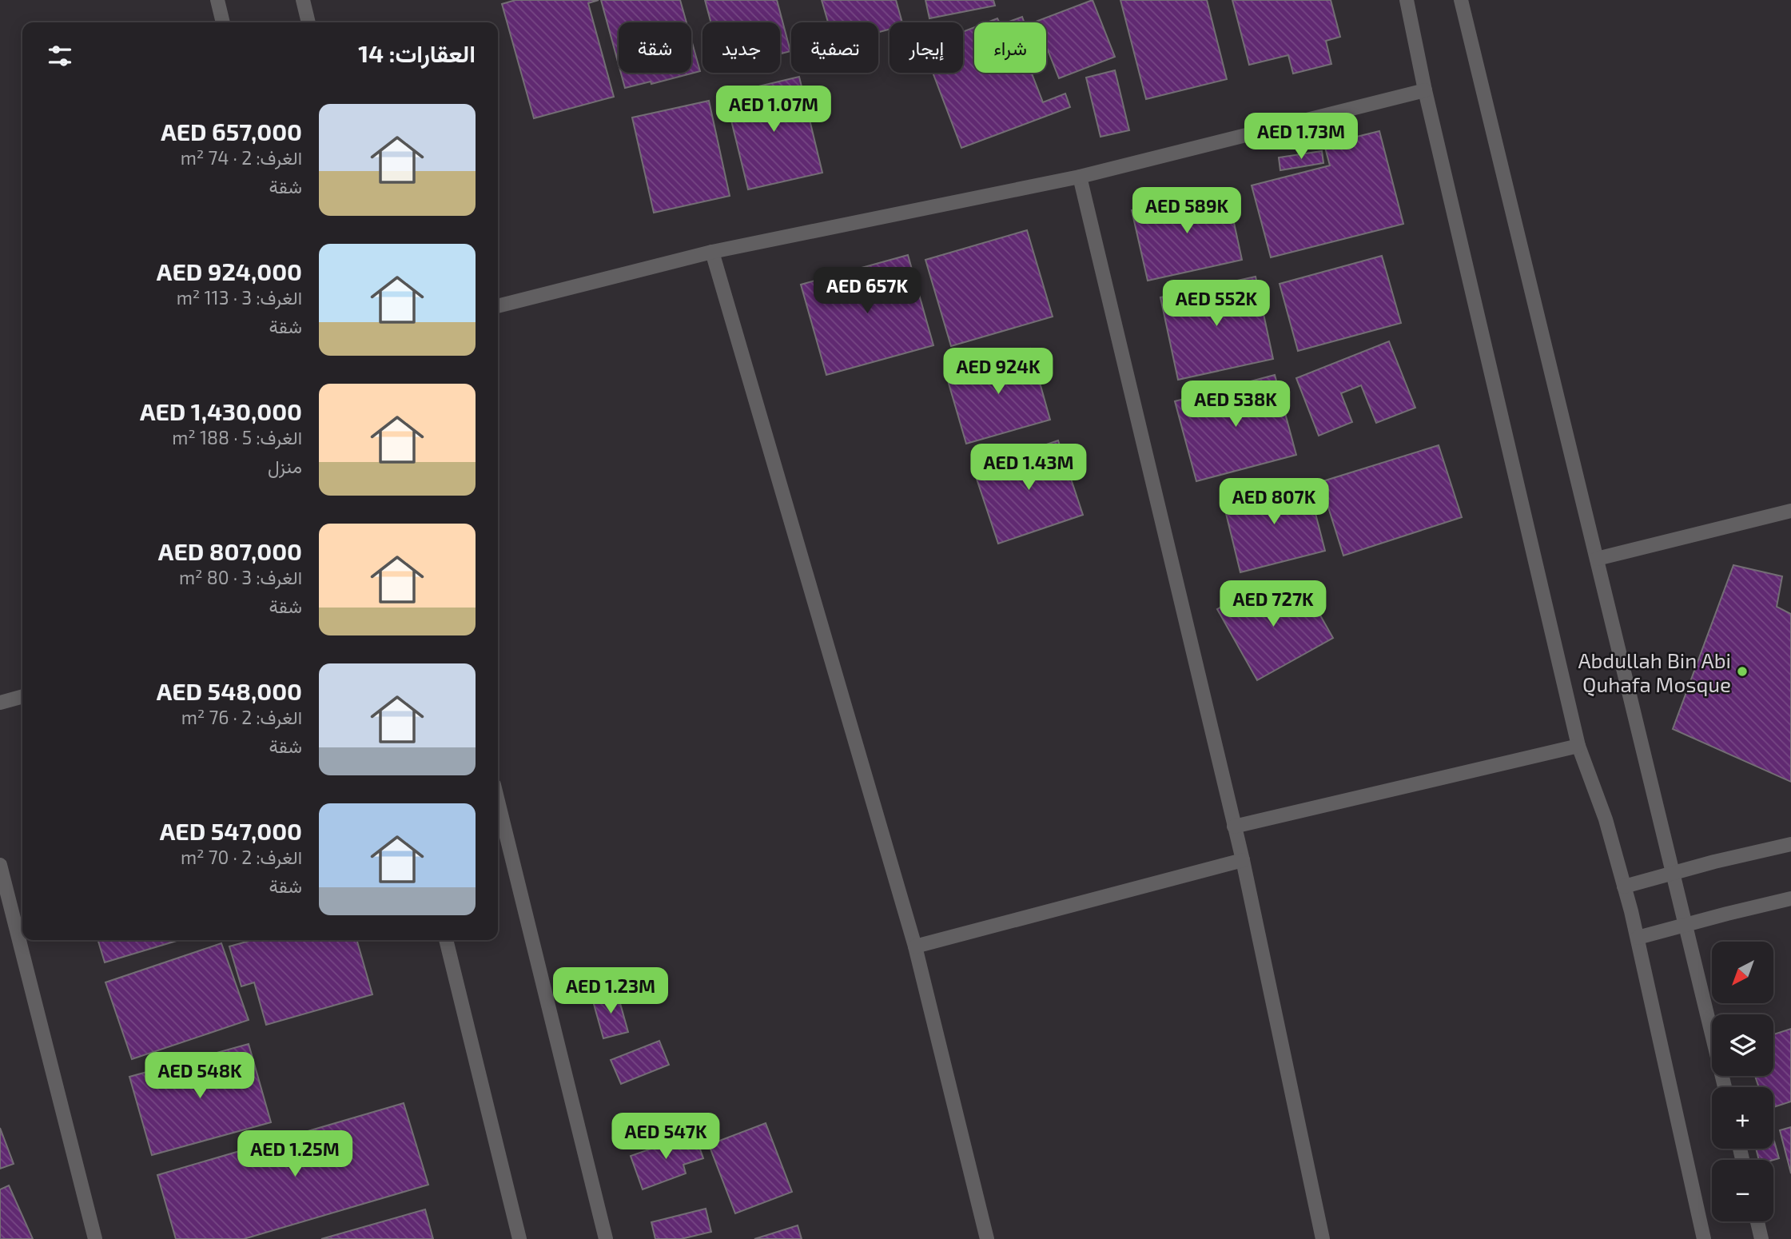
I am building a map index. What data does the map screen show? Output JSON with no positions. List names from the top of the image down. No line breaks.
{"places":["Abdullah Bin Abi Quhafa Mosque"],"north":"bottom left","page":{"chip":["شراء","إيجار","تصفية","جديد","شقة"],"heading":"العقارات: 14","price":["AED 1.07M","AED 1.73M","AED 589K","AED 657K","AED 552K","AED 924K","AED 538K","AED 1.43M","AED 807K","AED 727K","AED 1.23M","AED 548K","AED 547K","AED 1.25M"],"list":[{"name":"AED 657,000","note":"الغرف: 2 · 74 m² · شقة"},{"name":"AED 924,000","note":"الغرف: 3 · 113 m² · شقة"},{"name":"AED 1,430,000","note":"الغرف: 5 · 188 m² · منزل"},{"name":"AED 807,000","note":"الغرف: 3 · 80 m² · شقة"},{"name":"AED 548,000","note":"الغرف: 2 · 76 m² · شقة"},{"name":"AED 547,000","note":"الغرف: 2 · 70 m² · شقة"}],"map_buttons":["+","−"]}}
